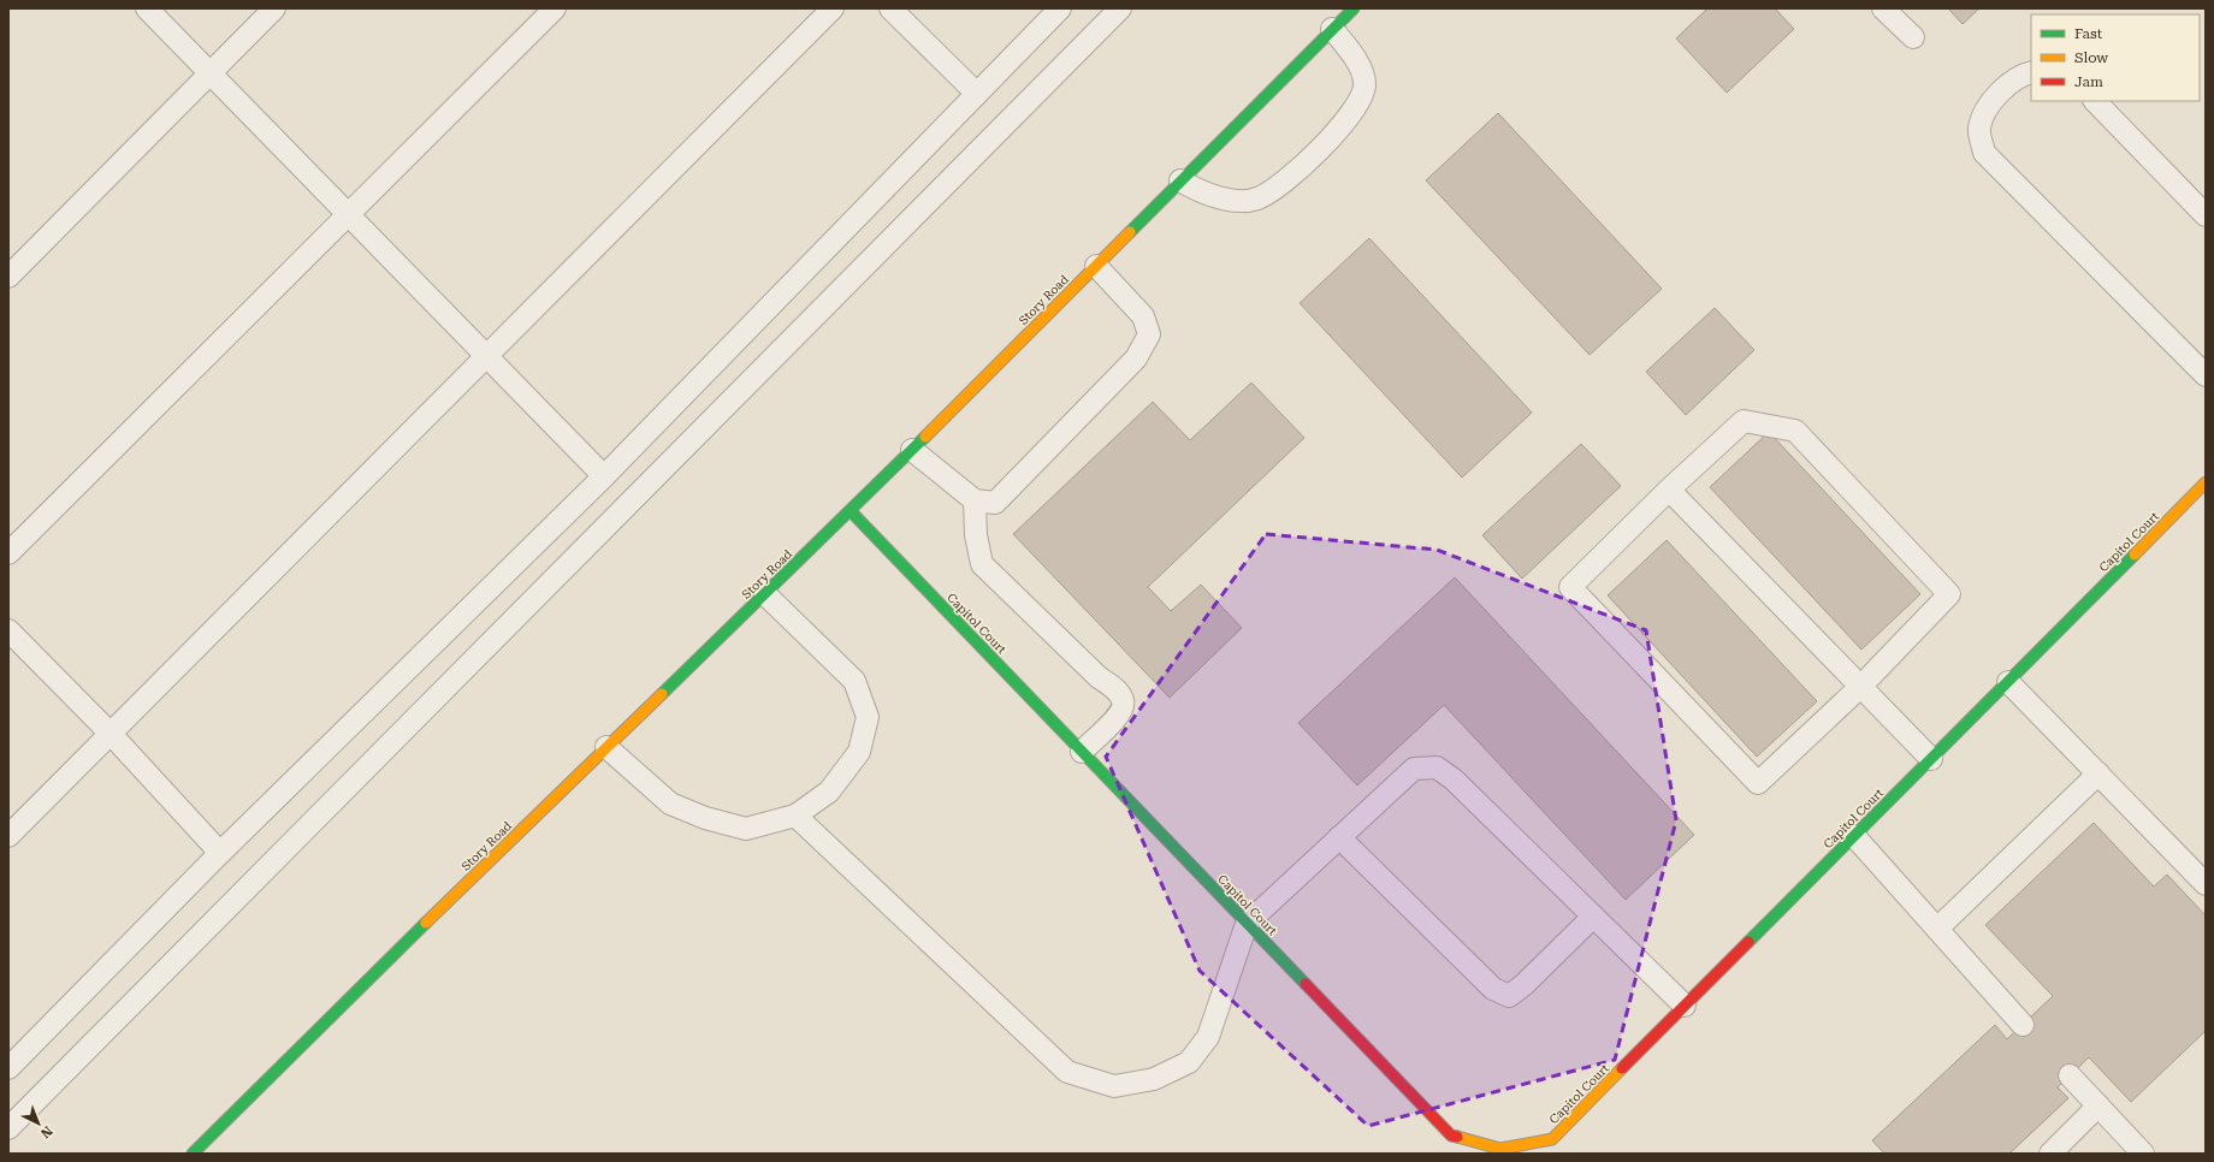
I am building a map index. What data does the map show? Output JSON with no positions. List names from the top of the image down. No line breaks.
{"streets":{"street":["Story Road","Capitol Court"]},"crossings":[["Story Road","Capitol Court"]],"legend":["Fast","Slow","Jam"],"north":"bottom right"}
